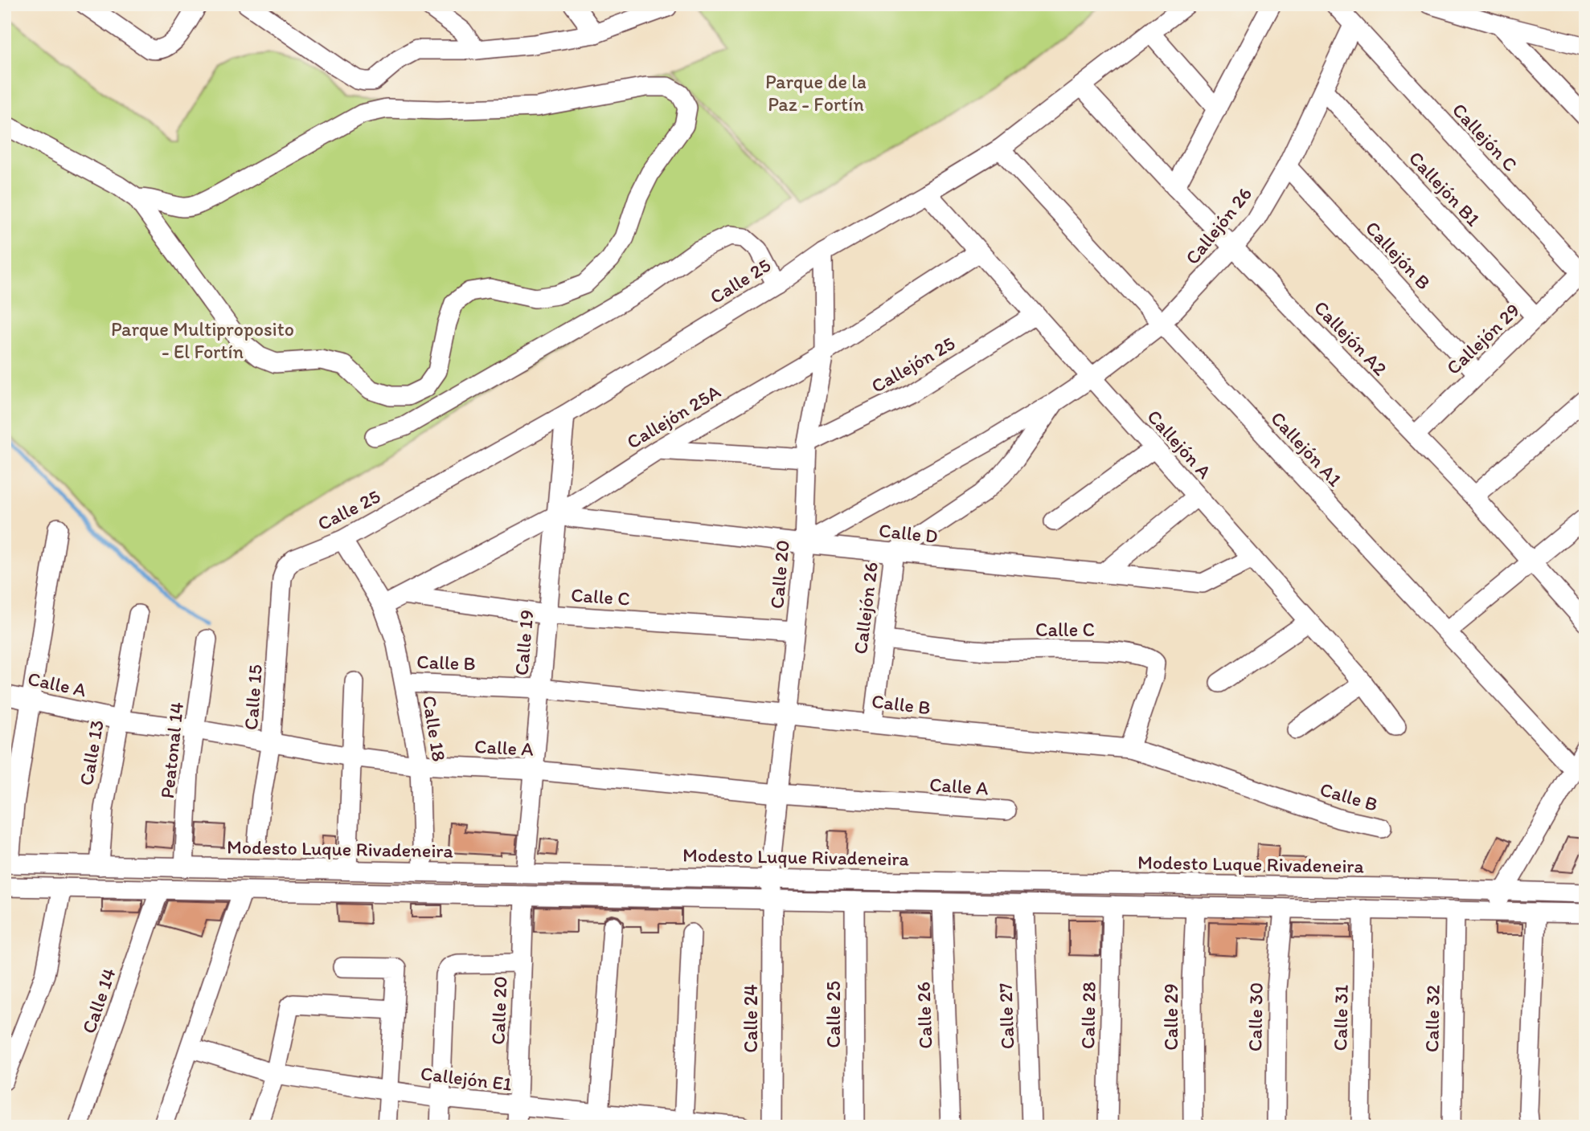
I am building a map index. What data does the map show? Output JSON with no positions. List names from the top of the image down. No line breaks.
{"streets":{"street":["Callejón C","Callejón B1","Callejón 26","Callejón B","Calle 25","Callejón A2","Callejón 29","Callejón 25","Callejón 25A","Callejón A","Callejón A1","Calle D","Calle 20","Calle C","Calle 19","Calle B","Calle A","Calle 15","Calle 18","Peatonal 14","Calle 13","Modesto Luque Rivadeneira","Calle 14","Calle 26","Calle 28","Calle 27","Calle 29","Calle 30","Calle 31","Calle 24","Calle 32","Callejón E1"]},"crossings":[["Callejón C","Callejón 26"],["Callejón C","Callejón 29"],["Callejón B1","Callejón 26"],["Callejón B1","Callejón 29"],["Callejón 26","Callejón B"],["Callejón 26","Callejón A2"],["Callejón 26","Callejón A"],["Callejón 26","Callejón A1"],["Callejón 26","Calle D"],["Callejón 26","Calle 20"],["Callejón 26","Calle C"],["Callejón 26","Calle B"],["Callejón B","Callejón 29"],["Calle 25","Callejón A2"],["Calle 25","Callejón A"],["Calle 25","Callejón A1"],["Calle 25","Calle 20"],["Calle 25","Calle 19"],["Calle 25","Calle 15"],["Calle 25","Calle 18"],["Callejón A2","Callejón 29"],["Callejón 25","Callejón 25A"],["Callejón 25","Callejón A"],["Callejón 25","Calle 20"],["Callejón 25A","Callejón A"],["Callejón 25A","Calle D"],["Callejón 25A","Calle 20"],["Callejón 25A","Calle C"],["Callejón 25A","Calle 19"],["Callejón 25A","Calle 18"],["Callejón A","Calle D"],["Calle D","Calle 20"],["Calle D","Calle 19"],["Calle 20","Calle C"],["Calle 20","Calle B"],["Calle 20","Calle A"],["Calle 20","Modesto Luque Rivadeneira"],["Calle 20","Calle 24"],["Calle 20","Callejón E1"],["Calle C","Calle 19"],["Calle C","Calle B"],["Calle 19","Calle B"],["Calle 19","Calle A"],["Calle 19","Modesto Luque Rivadeneira"],["Calle B","Calle 18"],["Calle A","Calle 15"],["Calle A","Calle 18"],["Calle A","Peatonal 14"],["Calle A","Calle 13"],["Calle 18","Modesto Luque Rivadeneira"],["Peatonal 14","Modesto Luque Rivadeneira"],["Calle 13","Modesto Luque Rivadeneira"]],"parks":["Parque de la Paz - Fortín","Parque Multiproposito - El Fortín"]}
